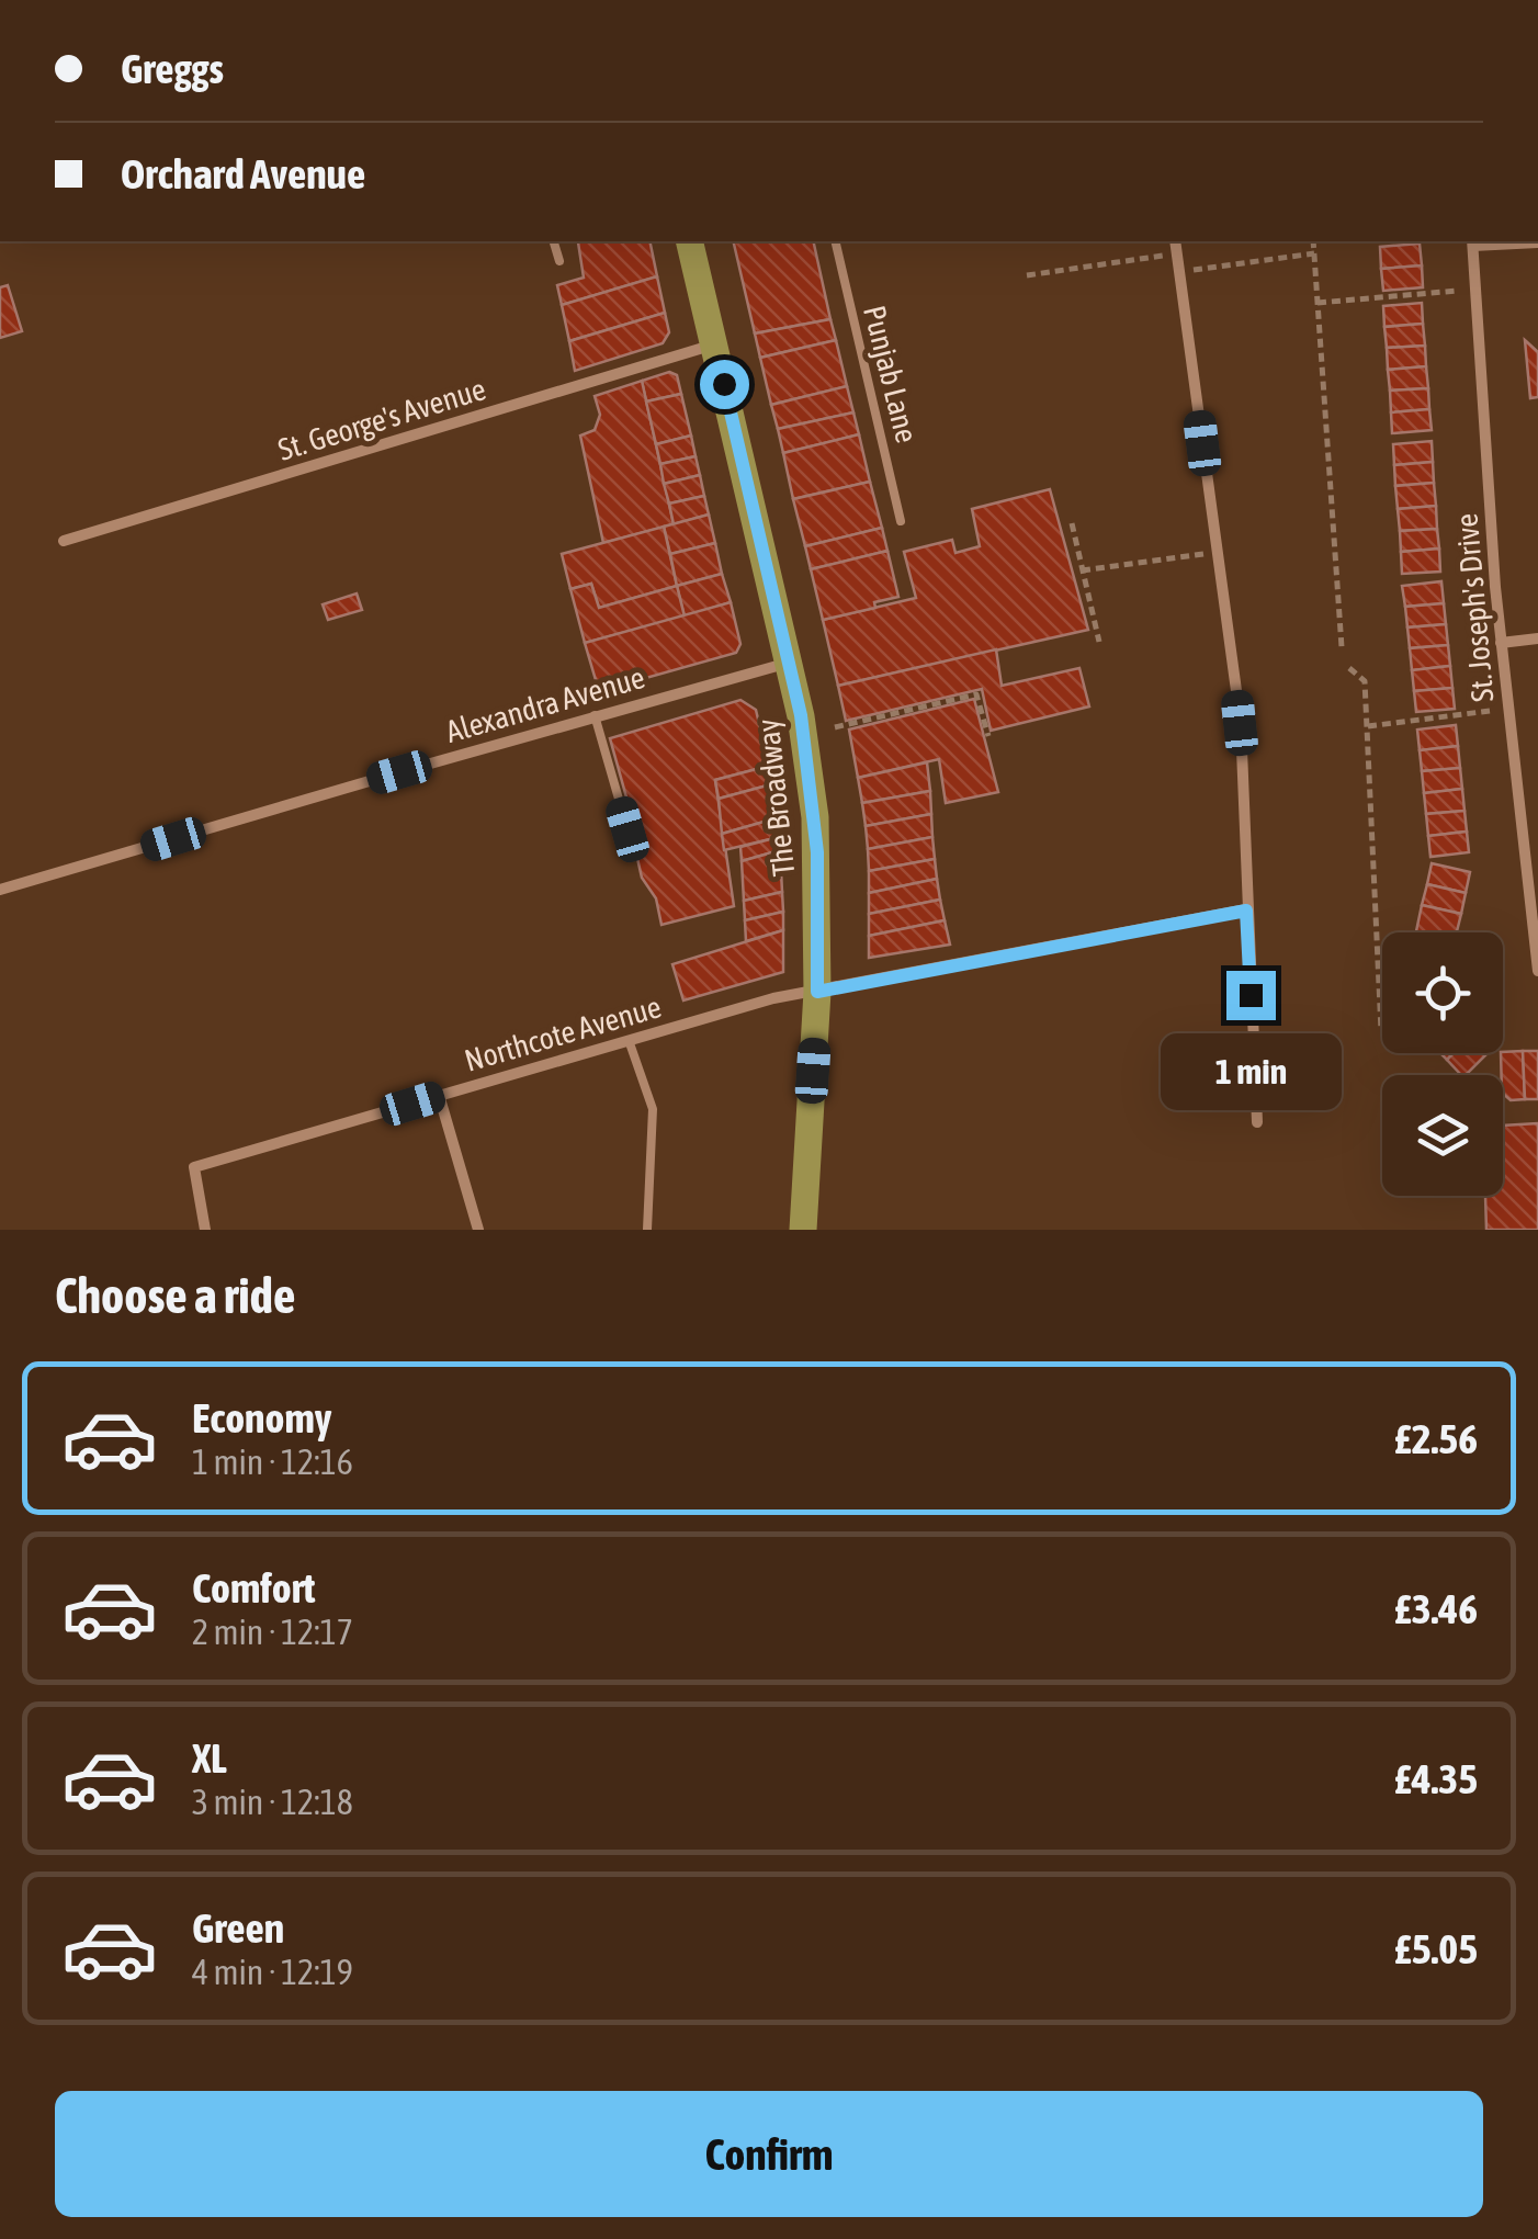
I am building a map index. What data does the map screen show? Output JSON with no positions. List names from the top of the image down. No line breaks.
{"streets":{"main road":["The Broadway"],"street":["St. George's Avenue","St. Joseph's Drive","Alexandra Avenue","Northcote Avenue"],"lane":["Punjab Lane"]},"crossings":[["St. George's Avenue","The Broadway"],["Alexandra Avenue","The Broadway"],["The Broadway","Northcote Avenue"]],"page":{"banner":["Greggs","Orchard Avenue"],"bubble":"1 min","heading":"Choose a ride","list":[{"name":"Economy","note":"1 min · 12:16","value":"£2.56"},{"name":"Comfort","note":"2 min · 12:17","value":"£3.46"},{"name":"XL","note":"3 min · 12:18","value":"£4.35"},{"name":"Green","note":"4 min · 12:19","value":"£5.05"}],"buttons":"Confirm"}}
